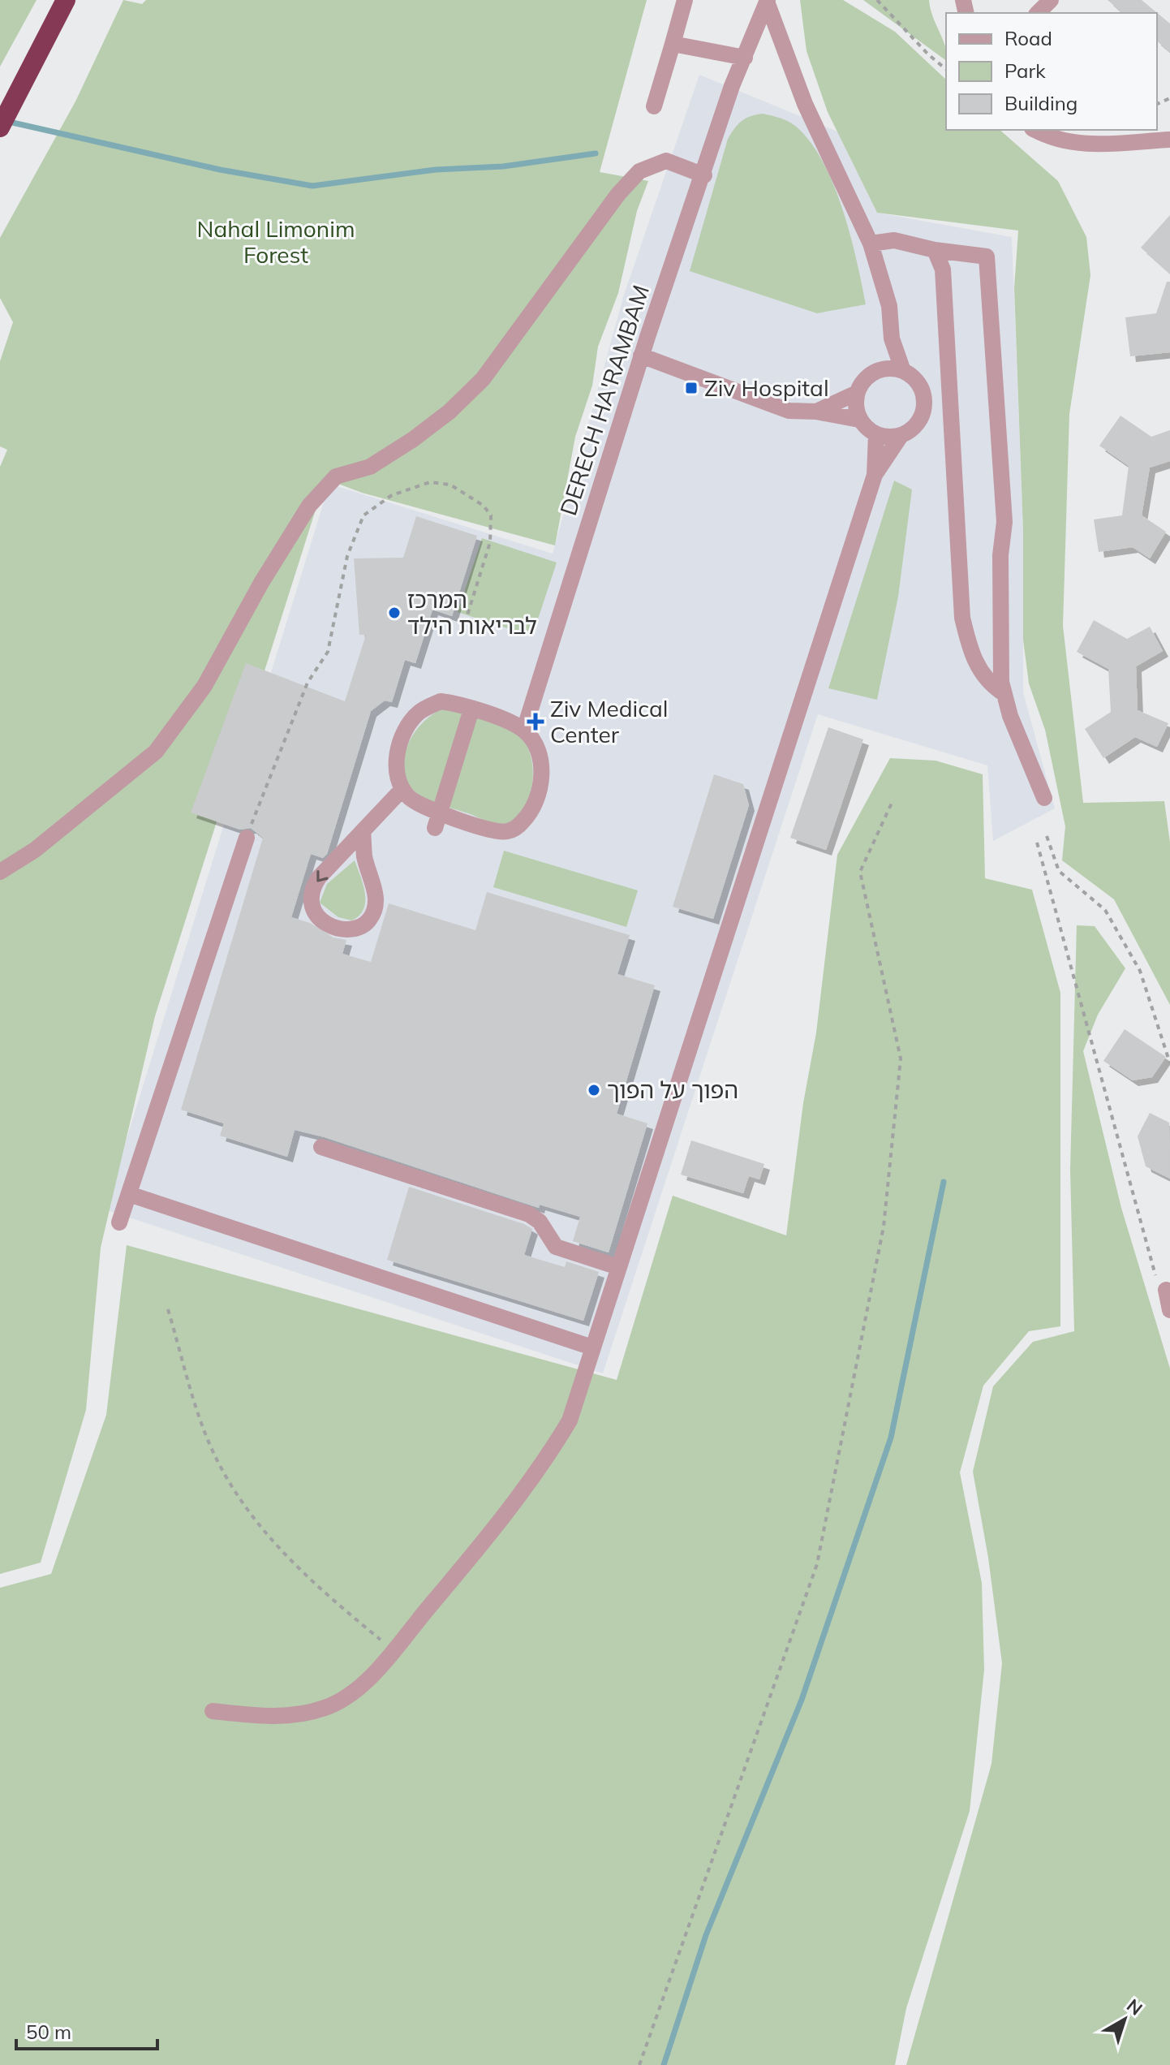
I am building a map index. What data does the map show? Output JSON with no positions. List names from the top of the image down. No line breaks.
{"streets":{"street":["DERECH HA'RAMBAM"]},"parks":["Nahal Limonim Forest"],"places":{"transit":["Ziv Hospital"],"other":["המרכז לבריאות הילד","הפוך על הפוך"],"health":["Ziv Medical Center"]},"legend":["Road","Park","Building"],"scale_bar":"50 m","north":"top right"}
